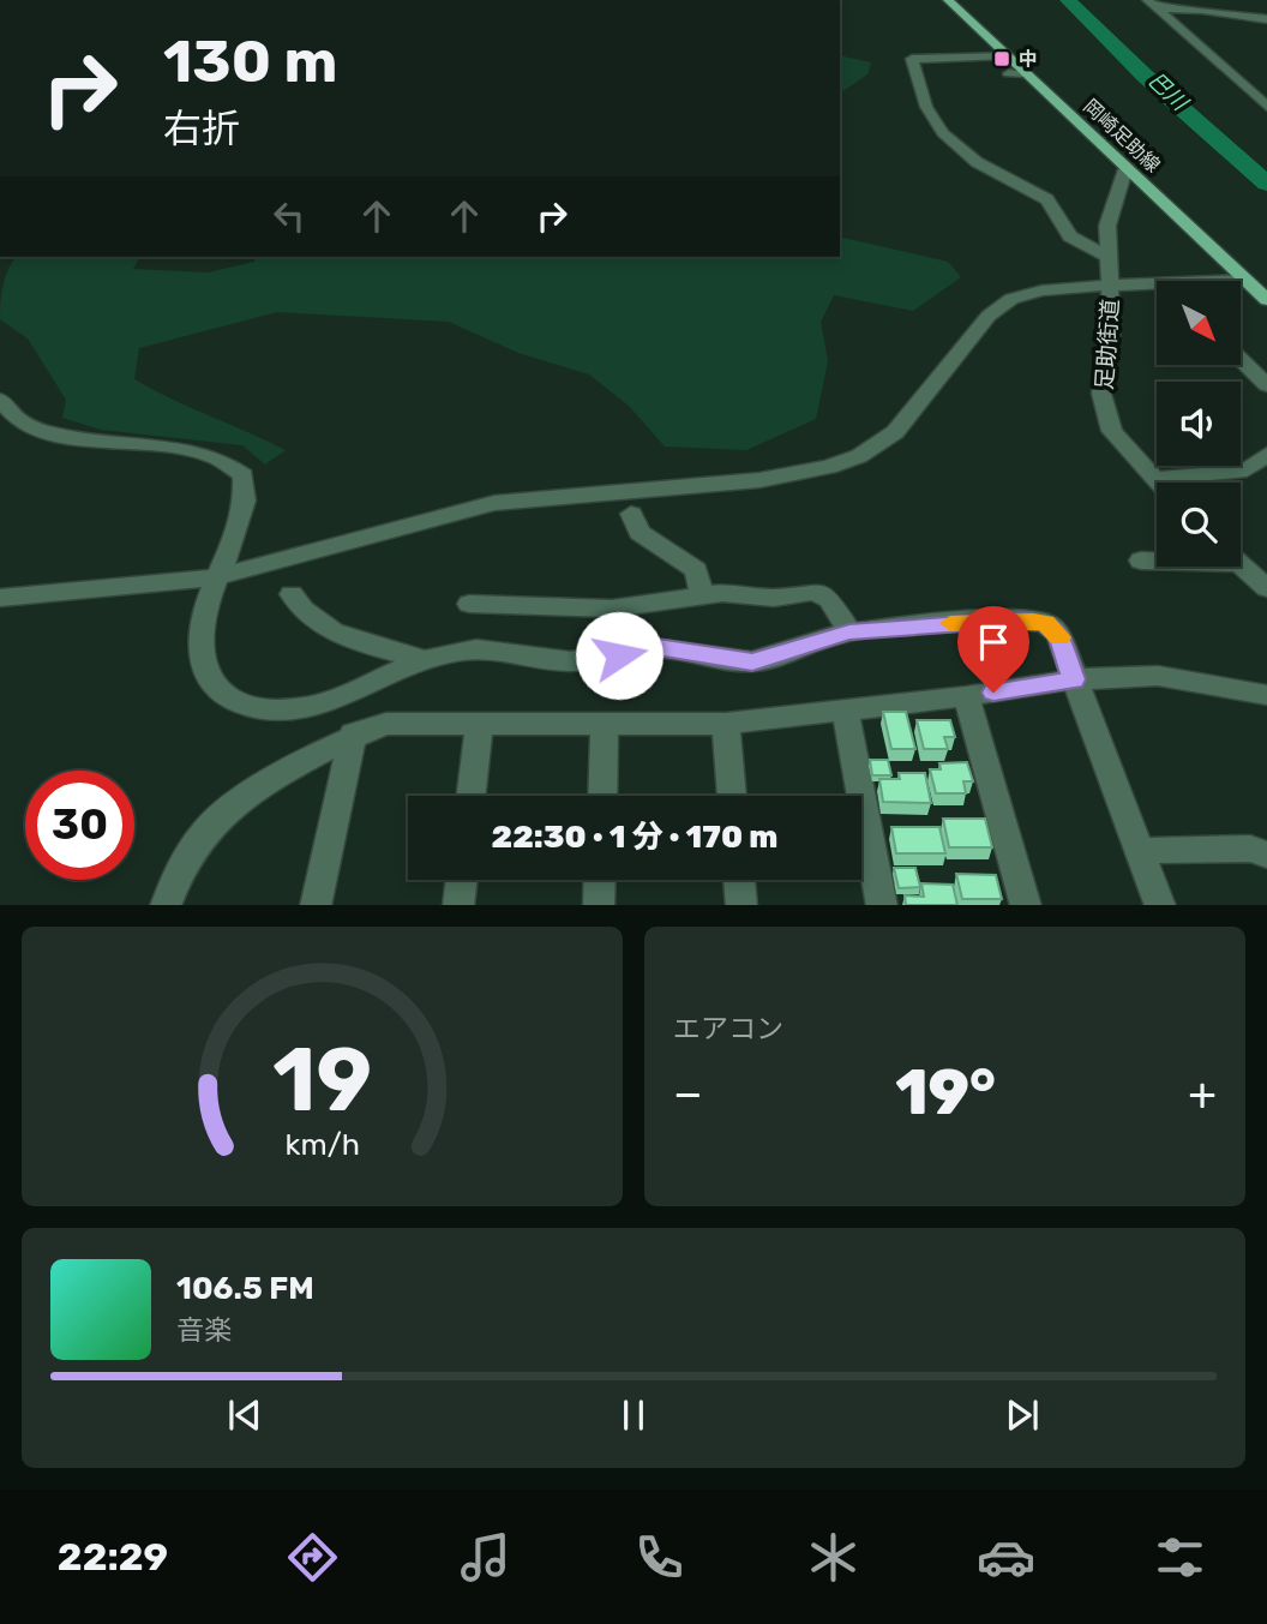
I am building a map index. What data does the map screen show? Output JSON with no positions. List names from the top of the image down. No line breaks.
{"streets":{"main road":["岡崎足助線"],"street":["足助街道"]},"crossings":[["岡崎足助線","足助街道"]],"water":["巴川"],"places":{"transit":["中"]},"north":"bottom right","page":{"turn":["130 m","右折"],"limit":"30","trip":"22:30 · 1 分 · 170 m","tile":"エアコン","heat":["−","19°","+"],"song":["106.5 FM","音楽"],"tabs":"22:29","gauge":["19","km/h"]}}
